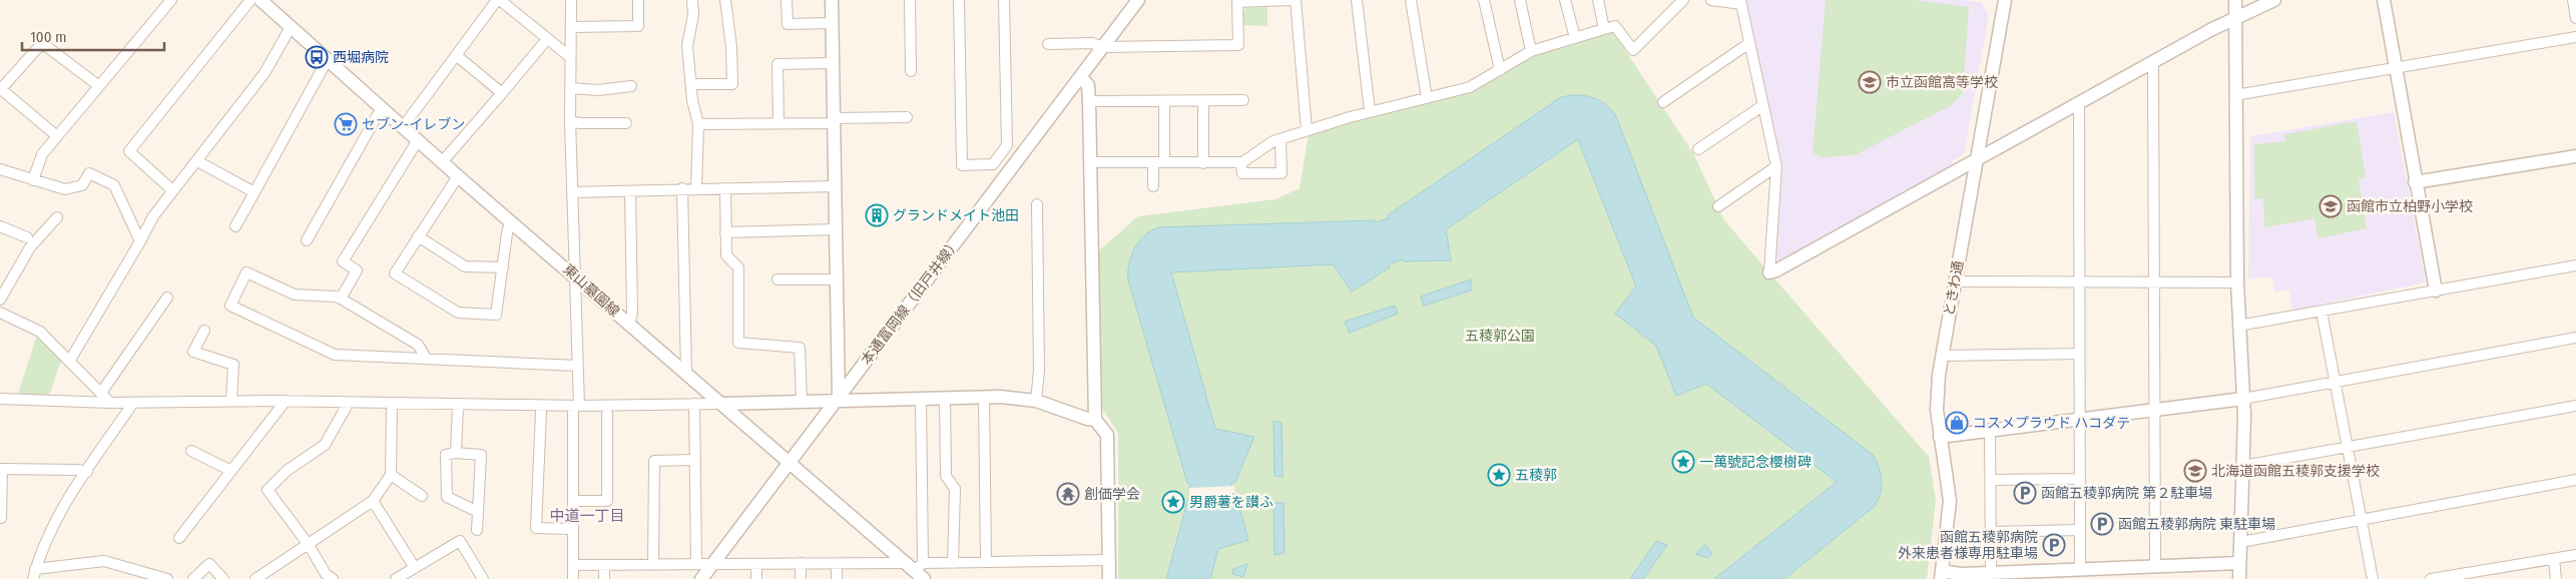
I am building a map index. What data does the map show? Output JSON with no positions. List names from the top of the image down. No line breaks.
{"streets":{"street":["ときわ通","東山墓園線","本通富岡線（旧戸井線）"]},"crossings":[["東山墓園線","本通富岡線（旧戸井線）"]],"districts":["中道一丁目"],"parks":["五稜郭公園"],"places":{"bus stop":["西堀病院"],"school or university":["市立函館高等学校","函館市立柏野小学校","北海道函館五稜郭支援学校"],"supermarket":["セブン-イレブン"],"building":["グランドメイト池田"],"shop":["コスメプラウド ハコダテ"],"place":["一萬號記念櫻樹碑","五稜郭","男爵薯を讃ふ"],"parking":["函館五稜郭病院 第２駐車場","函館五稜郭病院 東駐車場","函館五稜郭病院 外来患者様専用駐車場"],"temple":["創価学会"]},"scale_bar":"100 m"}
